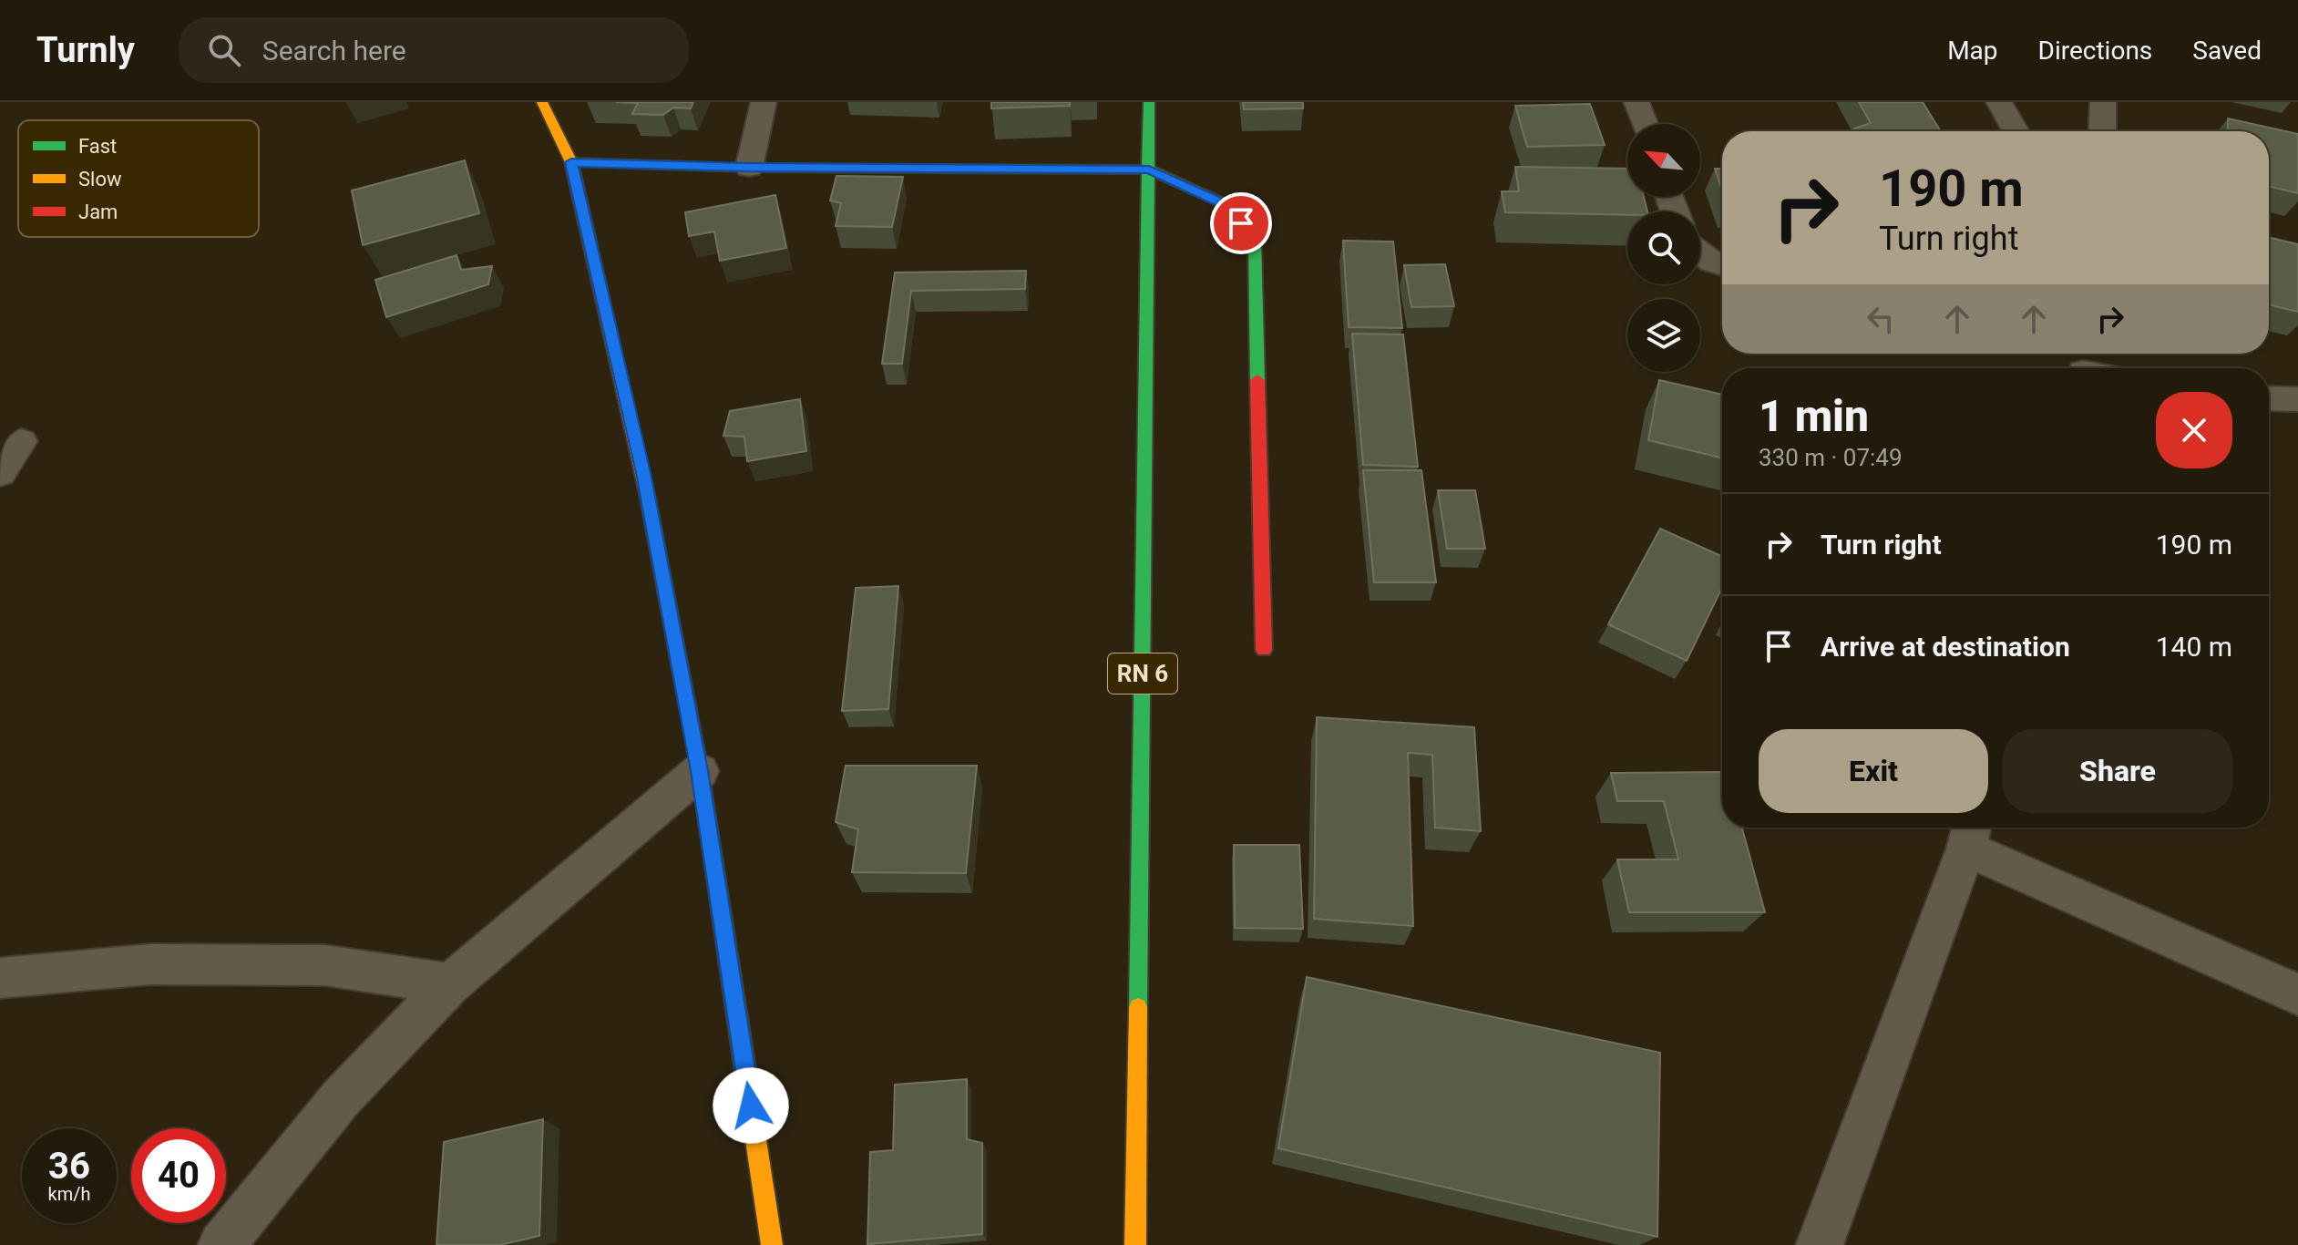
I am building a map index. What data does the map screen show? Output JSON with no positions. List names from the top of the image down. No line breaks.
{"streets":{"street":["RN 6"]},"legend":["Fast","Slow","Jam"],"north":"top left","page":{"header":"Turnly","search":"Search here","nav":["Map","Directions","Saved"],"turn":["190 m","Turn right"],"heading":["1 min","330 m · 07:49"],"list":[{"name":"Turn right","value":"190 m"},{"name":"Arrive at destination","value":"140 m"}],"buttons":["Exit","Share"],"speed":"36 km/h","limit":"40"}}
